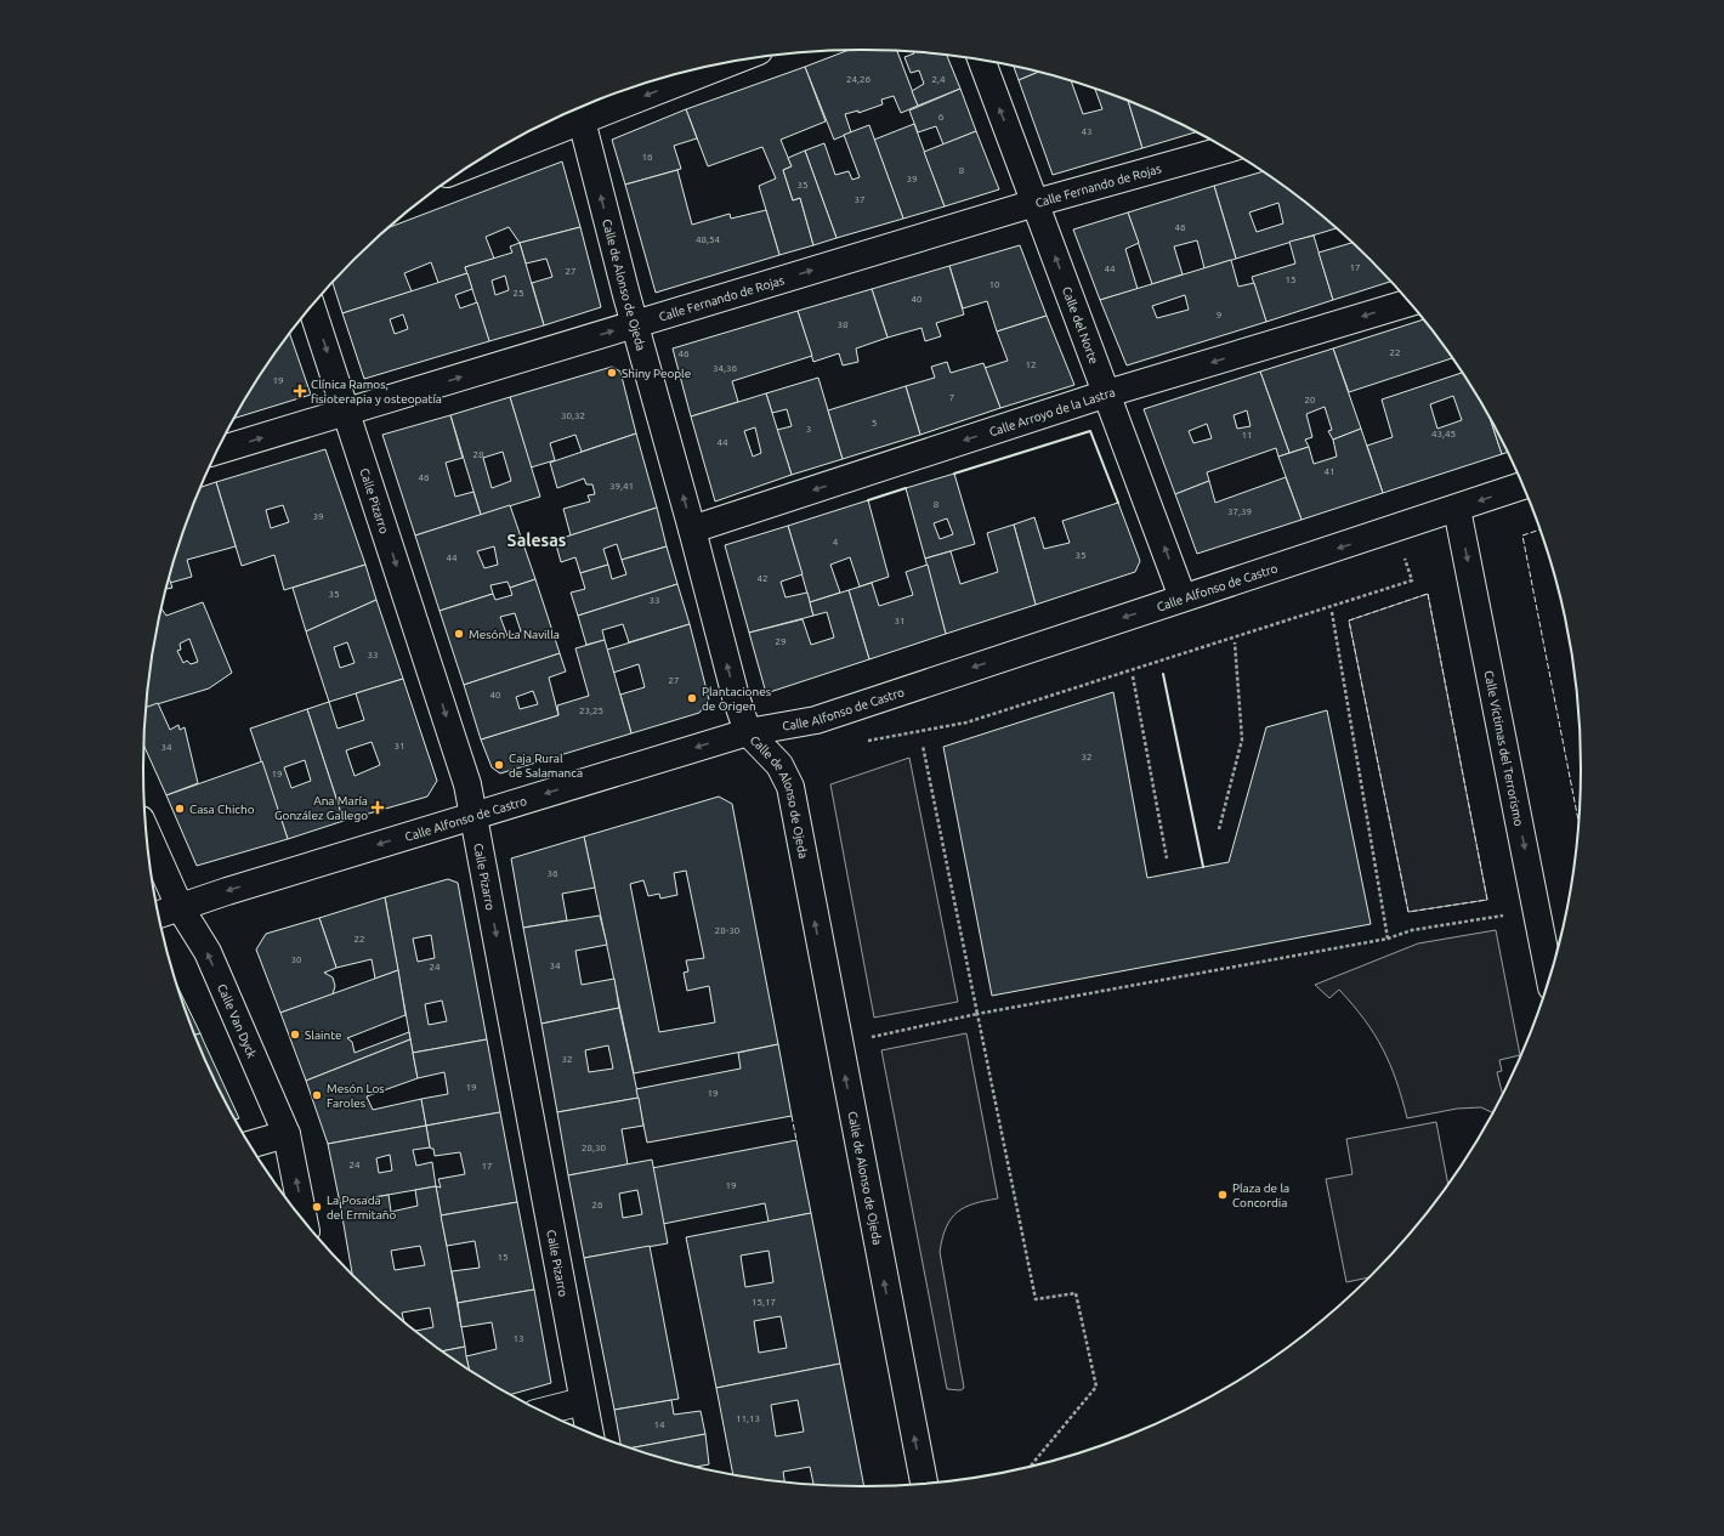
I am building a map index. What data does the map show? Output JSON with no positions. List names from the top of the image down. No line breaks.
{"streets":{"street":["Calle Fernando de Rojas","Calle de Alonso de Ojeda","Calle del Norte","Calle Arroyo de la Lastra","Calle Pizarro","Calle Alfonso de Castro","Calle Víctimas del Terrorismo","Calle Van Dyck"]},"crossings":[["Calle Fernando de Rojas","Calle de Alonso de Ojeda"],["Calle Fernando de Rojas","Calle del Norte"],["Calle Fernando de Rojas","Calle Pizarro"],["Calle de Alonso de Ojeda","Calle Arroyo de la Lastra"],["Calle de Alonso de Ojeda","Calle Alfonso de Castro"],["Calle del Norte","Calle Arroyo de la Lastra"],["Calle del Norte","Calle Alfonso de Castro"],["Calle Pizarro","Calle Alfonso de Castro"],["Calle Alfonso de Castro","Calle Víctimas del Terrorismo"],["Calle Alfonso de Castro","Calle Van Dyck"]],"one_way":["Calle de Alonso de Ojeda","Calle del Norte","Calle Arroyo de la Lastra","Calle Pizarro","Calle Alfonso de Castro","Calle Víctimas del Terrorismo","Calle Van Dyck"],"districts":["Salesas"],"places":{"other":["Shiny People","Mesón La Navilla","Plantaciones de Origen","Caja Rural de Salamanca","Casa Chicho","Slainte","Mesón Los Faroles","Plaza de la Concordia","La Posada del Ermitaño"],"health":["Clínica Ramos, fisioterapia y osteopatía","Ana María González Gallego"]},"house_numbers":["24,26","2,4","6","43","16","8","39","35","37","46","48,54","17","44","27","15","10","25","40","9","38","22","46","12","34,36","19","7","20","30,32","5","3","43,45","11","44","28","41","46","39,41","8","37,39","39","4","35","44","42","35","33","31","29","33","27","40","23,25","31","34","32","19","36","28-30","22","30","34","24","32","19","19","28,30","24","17","19","26","15","15,17","13","11,13","14"]}
